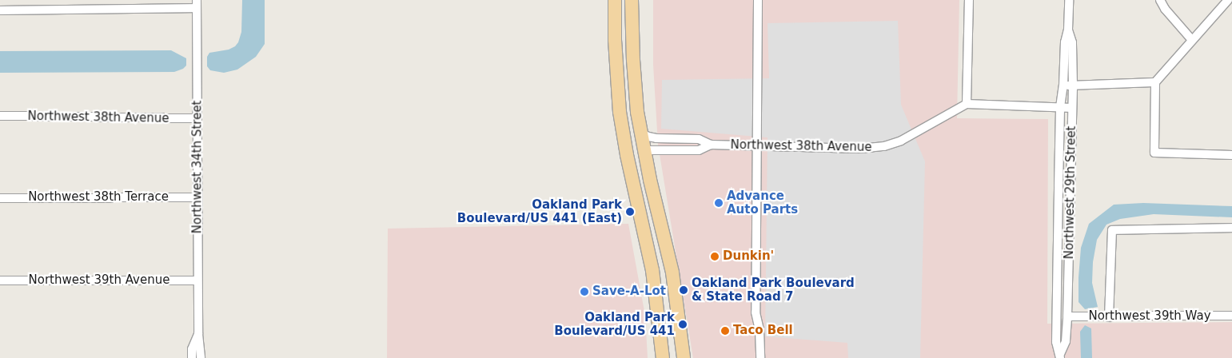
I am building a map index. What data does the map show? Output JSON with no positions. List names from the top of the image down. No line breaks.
{"streets":{"street":["Northwest 38th Avenue","Northwest 34th Street","Northwest 29th Street","Northwest 38th Terrace","Northwest 39th Avenue","Northwest 39th Way"]},"crossings":[["Northwest 38th Avenue","Northwest 34th Street"],["Northwest 34th Street","Northwest 38th Terrace"],["Northwest 34th Street","Northwest 39th Avenue"],["Northwest 29th Street","Northwest 39th Way"]],"places":["Advance Auto Parts","Oakland Park Boulevard/US 441 (East)","Dunkin'","Oakland Park Boulevard & State Road 7","Save-A-Lot","Oakland Park Boulevard/US 441","Taco Bell"]}
